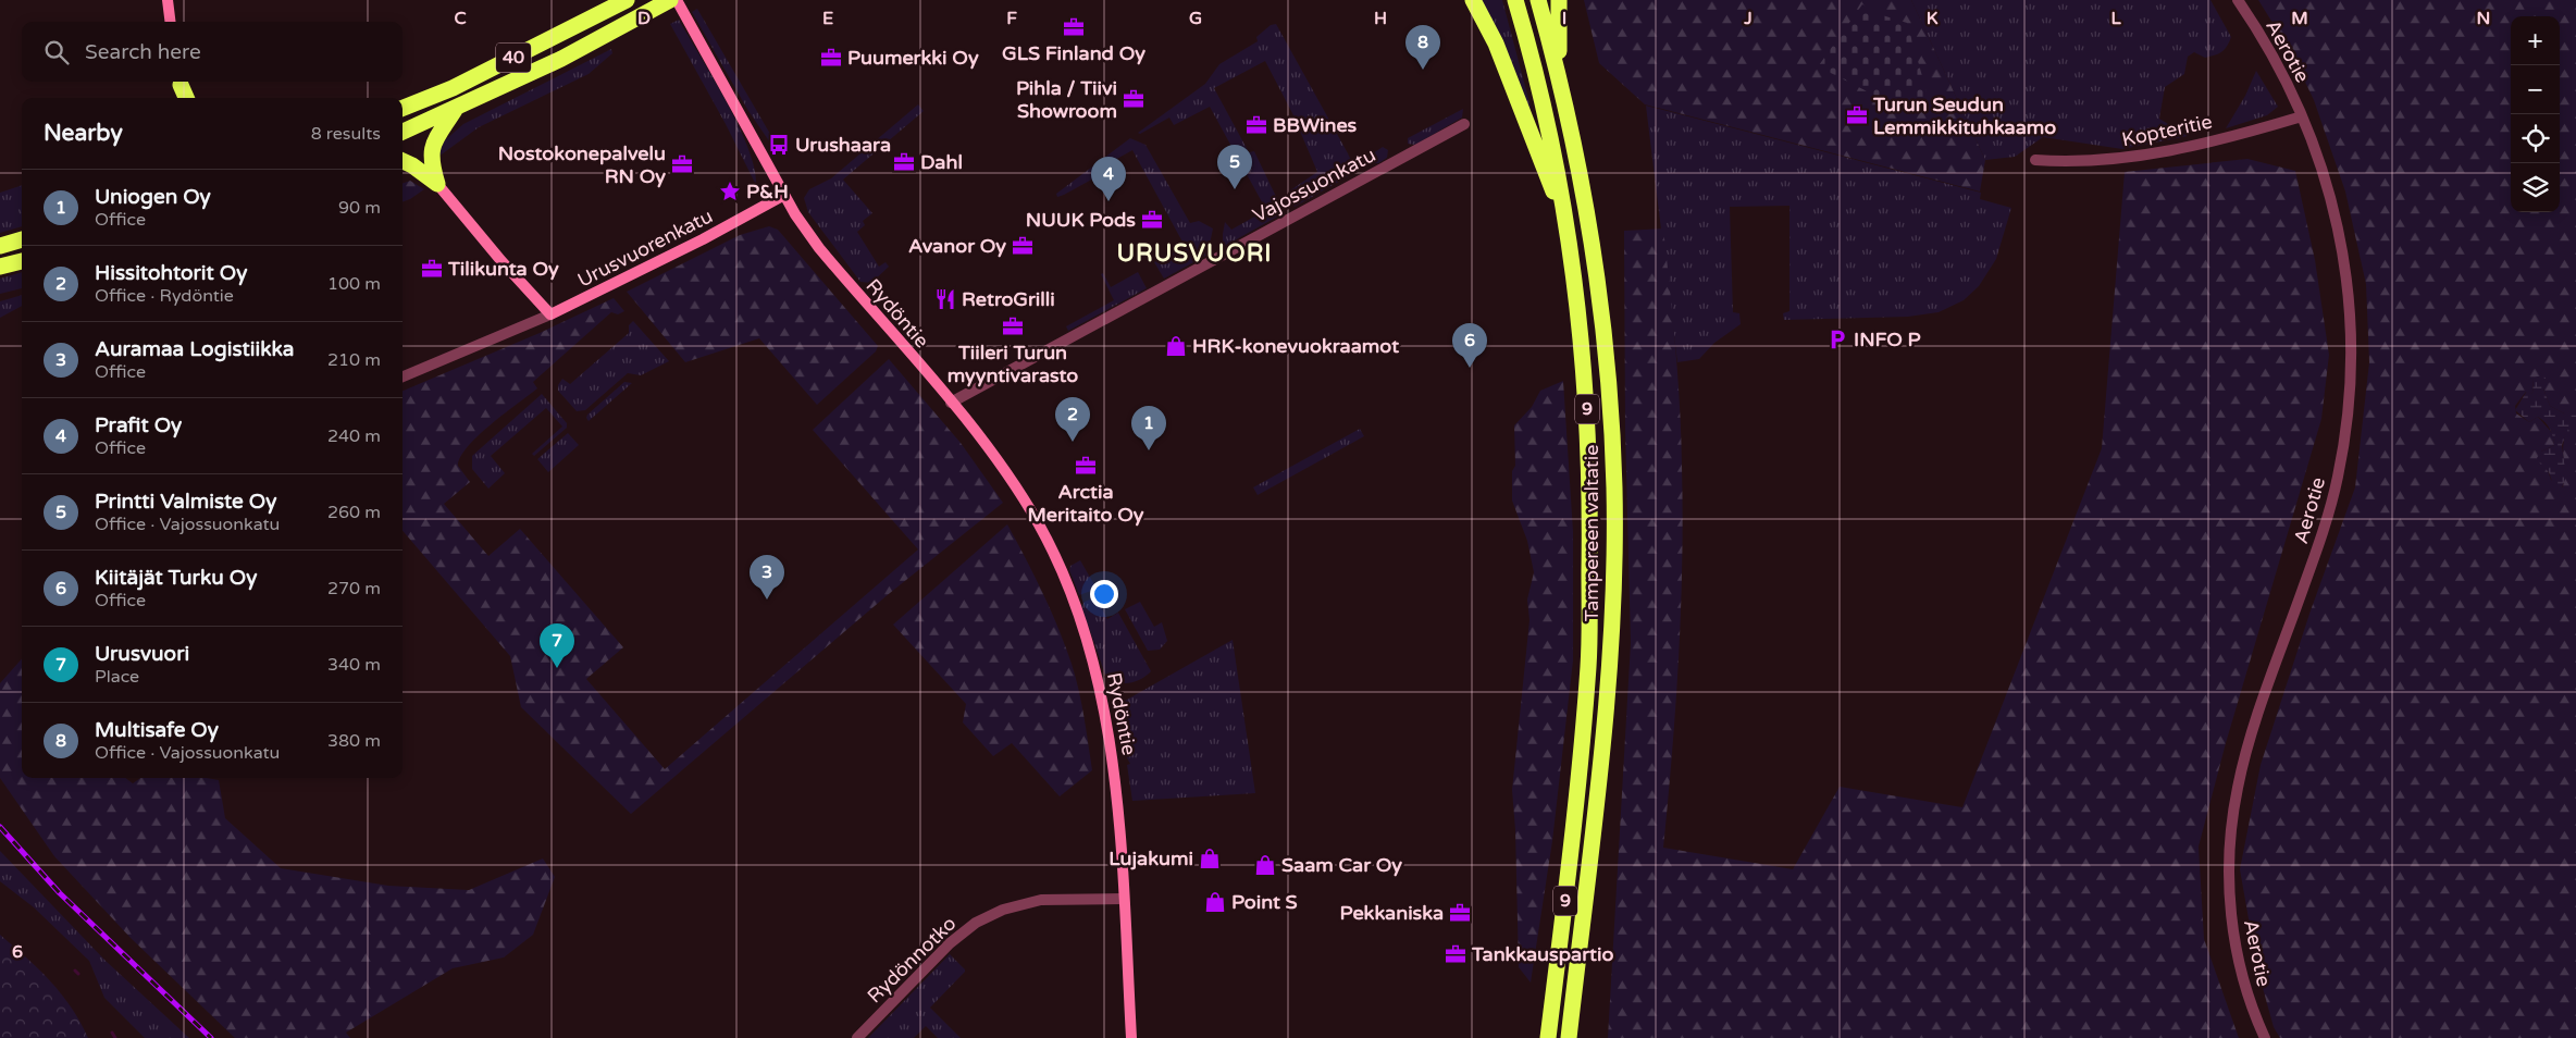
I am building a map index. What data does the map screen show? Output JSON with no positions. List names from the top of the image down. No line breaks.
{"streets":{"highway":["40","9","Tampereen valtatie"],"street":["Aerotie","Kopteritie","Vajossuonkatu","Urusvuorenkatu","Rydöntie","Rydönnotko"]},"crossings":[["Aerotie","Kopteritie"],["Vajossuonkatu","Rydöntie"],["Urusvuorenkatu","Rydöntie"],["Rydöntie","Rydönnotko"]],"districts":["URUSVUORI"],"places":{"office":["GLS Finland Oy","Puumerkki Oy","Pihla / Tiivi Showroom","Turun Seudun Lemmikkituhkaamo","BBWines","Dahl","Nostokonepalvelu RN Oy","NUUK Pods","Avanor Oy","Tilikunta Oy","Tiileri Turun myyntivarasto","Arctia Meritaito Oy","Pekkaniska","Tankkauspartio"],"bus stop":["Urushaara"],"place":["P&H"],"restaurant":["RetroGrilli"],"parking":["INFO P"],"shop":["HRK-konevuokraamot","Lujakumi","Saam Car Oy","Point S"]},"page":{"map_buttons":["+","−"],"search":"Search here","pins":["8","5","4","6","2","1","3","7"],"heading":["Nearby","8 results"],"list":[{"mark":"1","name":"Uniogen Oy","note":"Office","value":"90 m"},{"mark":"2","name":"Hissitohtorit Oy","note":"Office · Rydöntie","value":"100 m"},{"mark":"3","name":"Auramaa Logistiikka","note":"Office","value":"210 m"},{"mark":"4","name":"Prafit Oy","note":"Office","value":"240 m"},{"mark":"5","name":"Printti Valmiste Oy","note":"Office · Vajossuonkatu","value":"260 m"},{"mark":"6","name":"Kiitäjät Turku Oy","note":"Office","value":"270 m"},{"mark":"7","name":"Urusvuori","note":"Place","value":"340 m"},{"mark":"8","name":"Multisafe Oy","note":"Office · Vajossuonkatu","value":"380 m"}]},"grid":{"columns":["C","D","E","F","G","H","I","J","K","L","M","N"],"rows":["6"]}}
